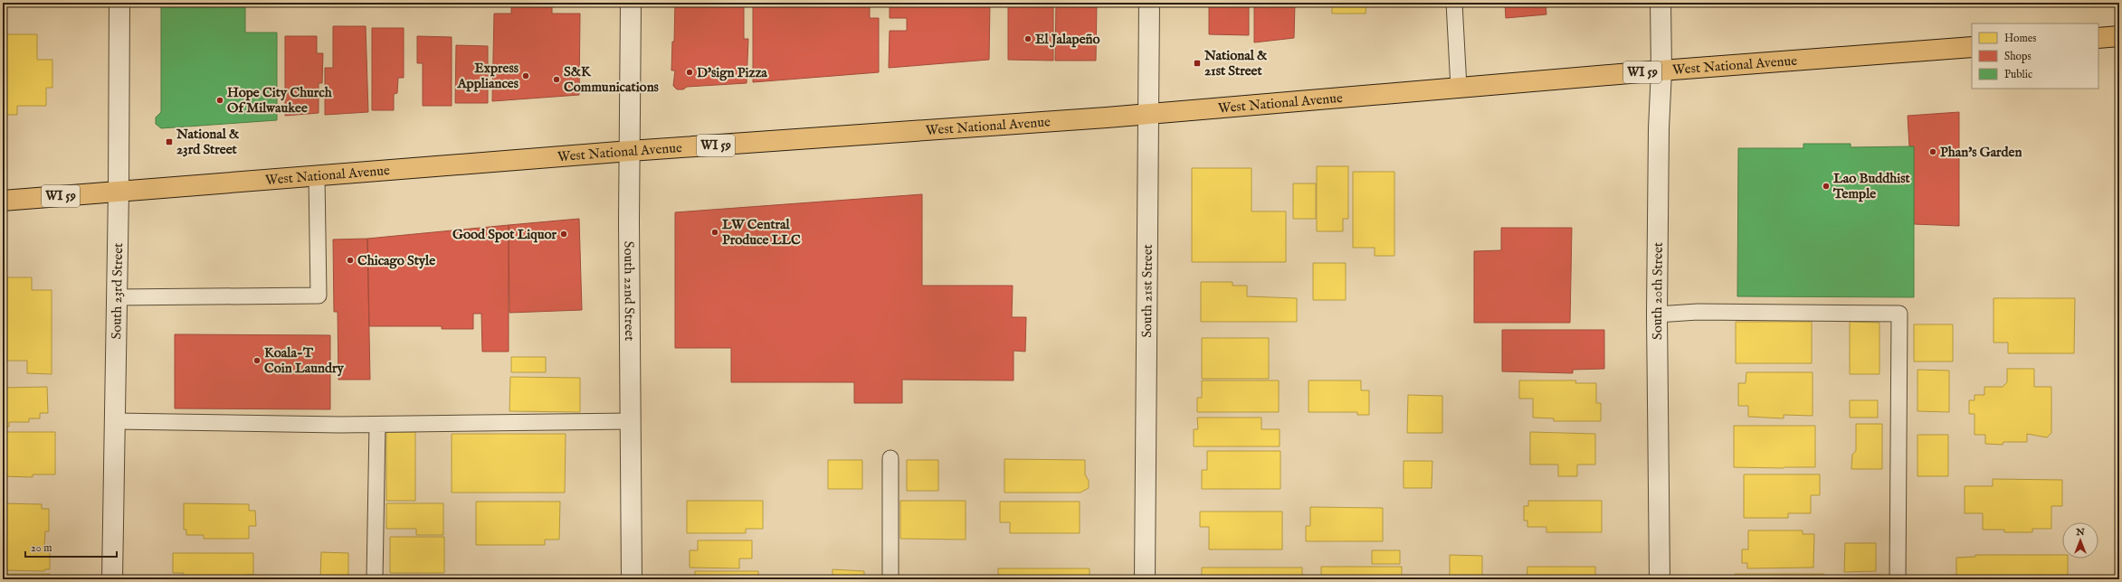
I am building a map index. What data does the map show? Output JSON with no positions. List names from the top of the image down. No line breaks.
{"streets":{"main road":["West National Avenue","WI 59"],"street":["South 23rd Street","South 22nd Street","South 21st Street","South 20th Street"]},"crossings":[["West National Avenue","South 23rd Street"],["West National Avenue","South 22nd Street"],["West National Avenue","South 21st Street"],["West National Avenue","South 20th Street"]],"places":{"other":["El Jalapeño","D'sign Pizza","Express Appliances","S&K Communications","Hope City Church Of Milwaukee","Phan's Garden","Lao Buddhist Temple","LW Central Produce LLC","Good Spot Liquor","Chicago Style","Koala-T Coin Laundry"],"transit":["National & 21st Street","National & 23rd Street"]},"legend":["Homes","Shops","Public"],"scale_bar":"20 m","north":"top"}
